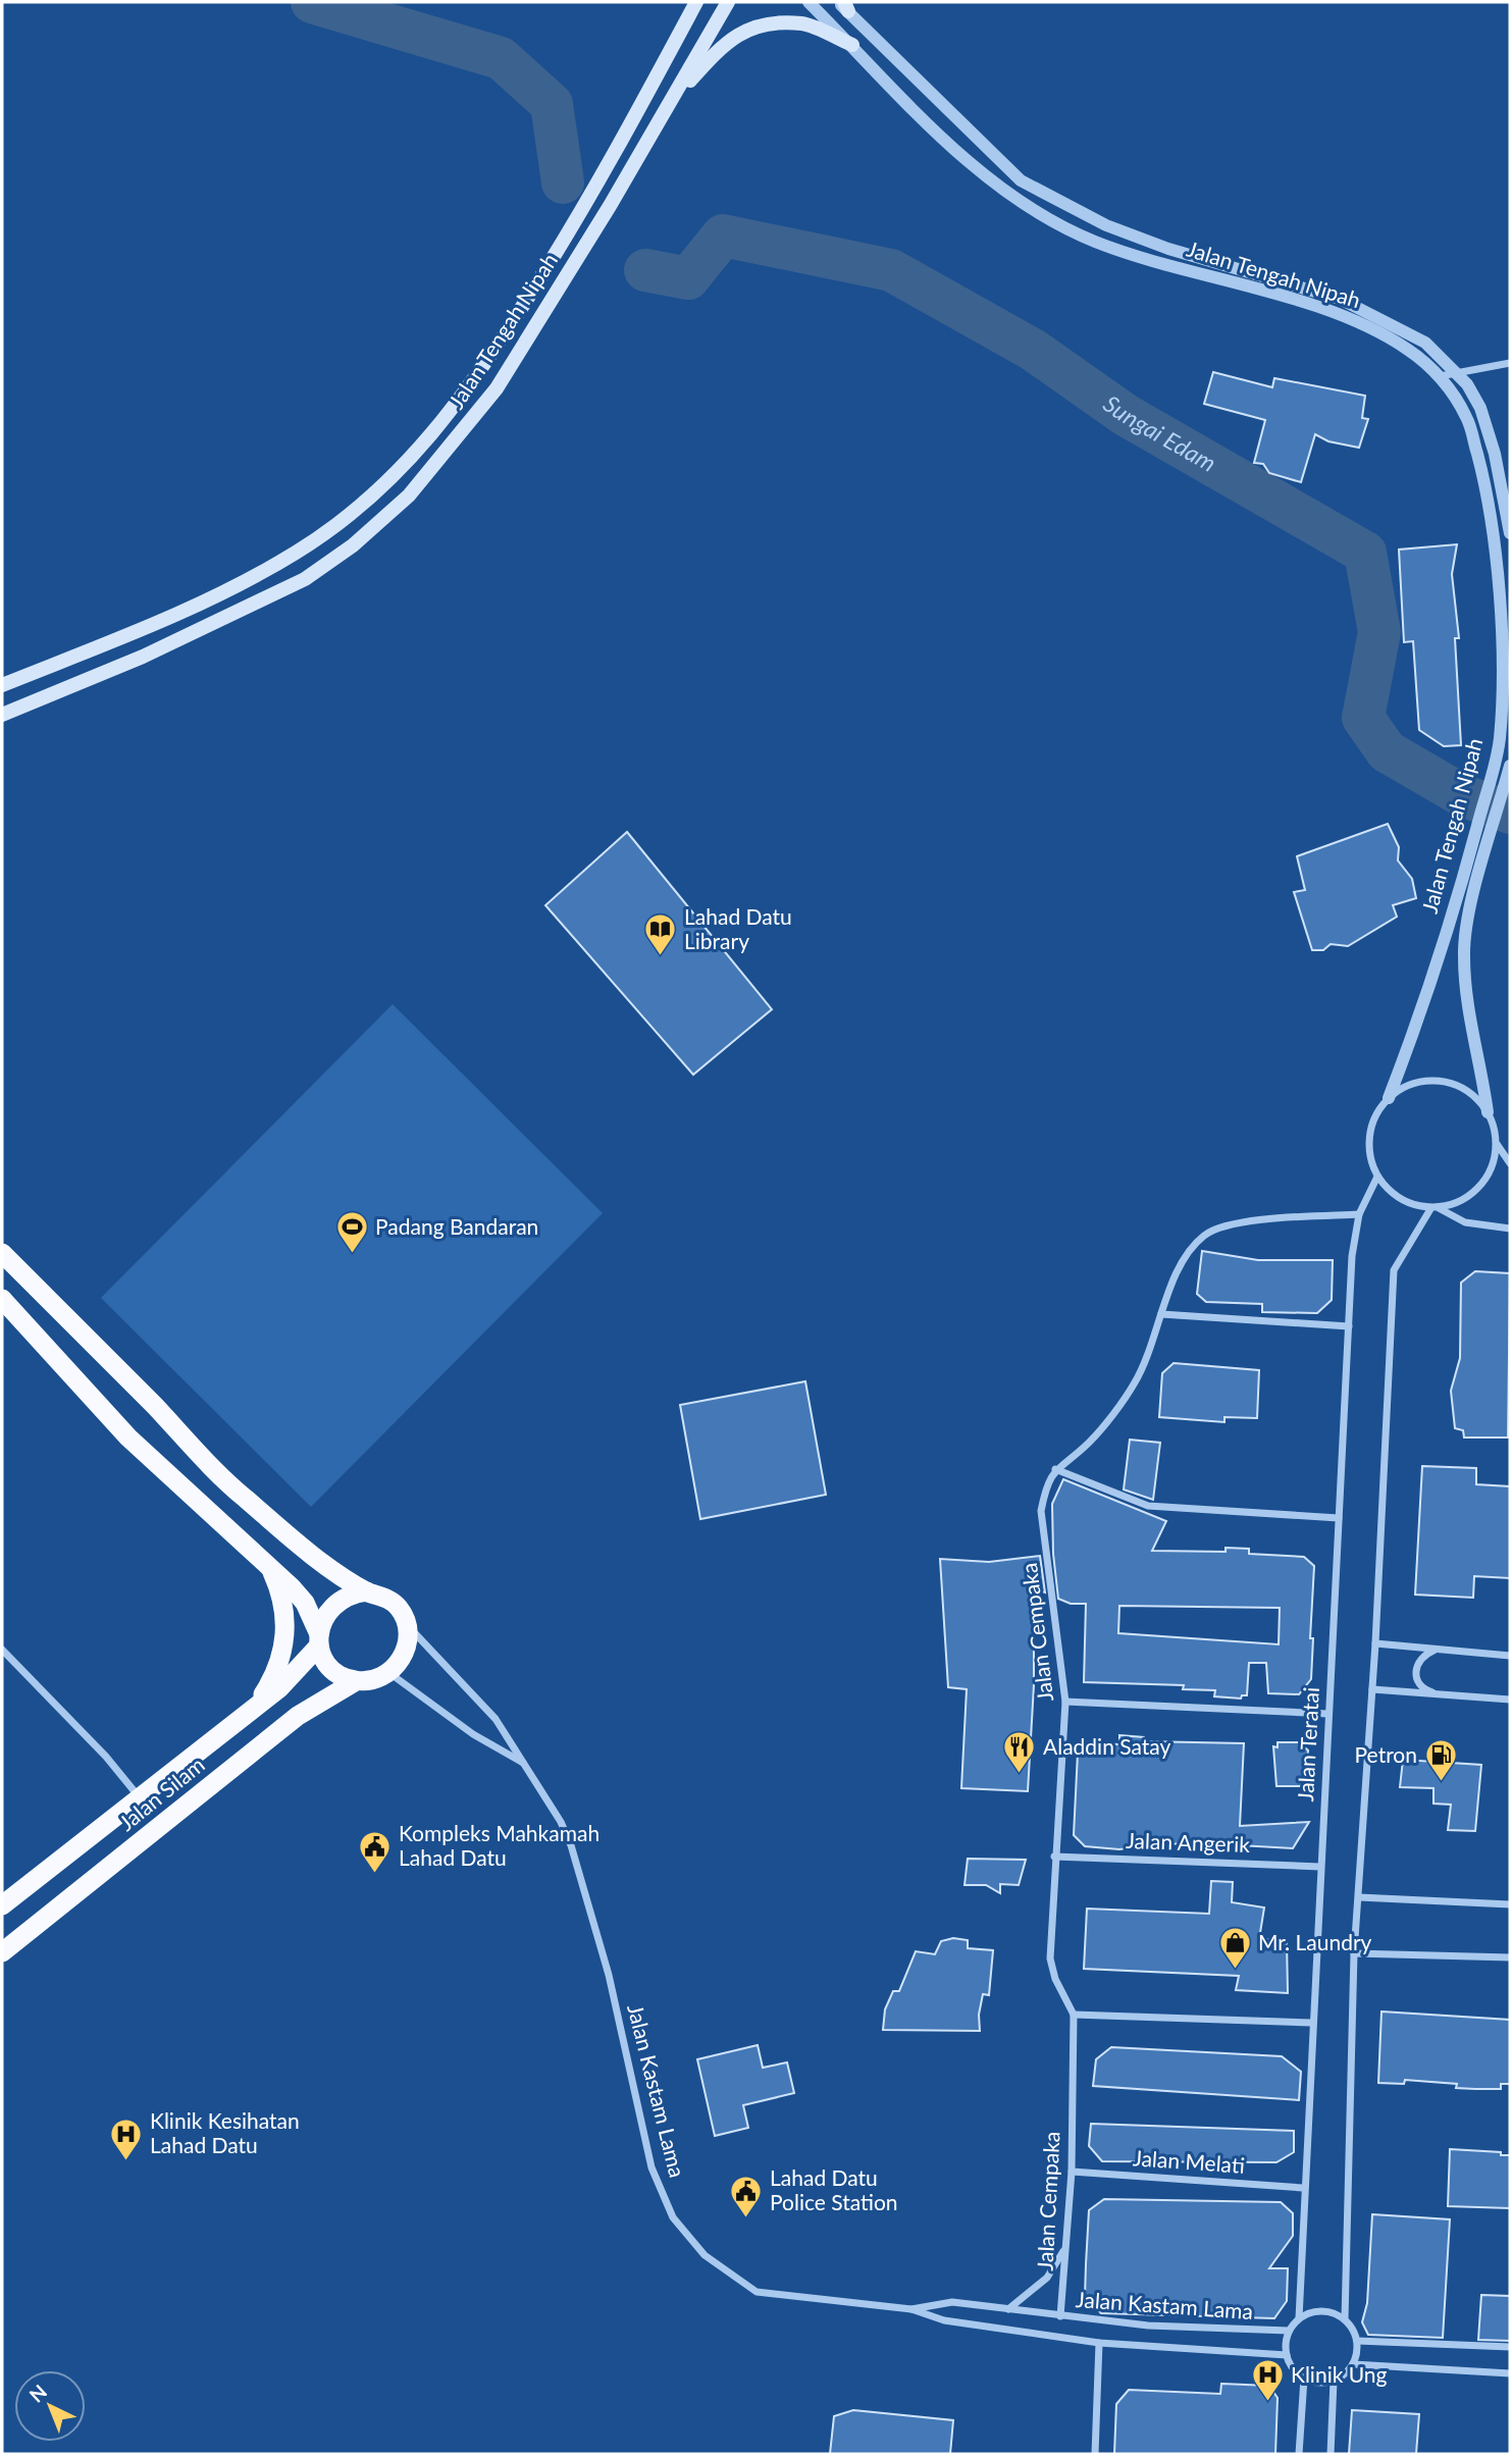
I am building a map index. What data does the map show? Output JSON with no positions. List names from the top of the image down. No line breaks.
{"streets":{"highway":["Jalan Silam"],"main road":["Jalan Tengah Nipah"],"street":["Jalan Cempaka","Jalan Teratai","Jalan Angerik","Jalan Kastam Lama","Jalan Melati"]},"crossings":[["Jalan Tengah Nipah","Jalan Teratai"],["Jalan Cempaka","Jalan Angerik"],["Jalan Cempaka","Jalan Kastam Lama"],["Jalan Cempaka","Jalan Melati"],["Jalan Teratai","Jalan Angerik"],["Jalan Teratai","Jalan Kastam Lama"],["Jalan Teratai","Jalan Melati"],["Jalan Silam","Jalan Kastam Lama"]],"water":["Sungai Edam"],"places":{"library":["Lahad Datu Library"],"sports":["Padang Bandaran"],"restaurant":["Aladdin Satay"],"fuel station":["Petron"],"public building":["Kompleks Mahkamah Lahad Datu","Lahad Datu Police Station"],"shop":["Mr. Laundry"],"hospital":["Klinik Kesihatan Lahad Datu","Klinik Ung"]},"north":"top left"}
